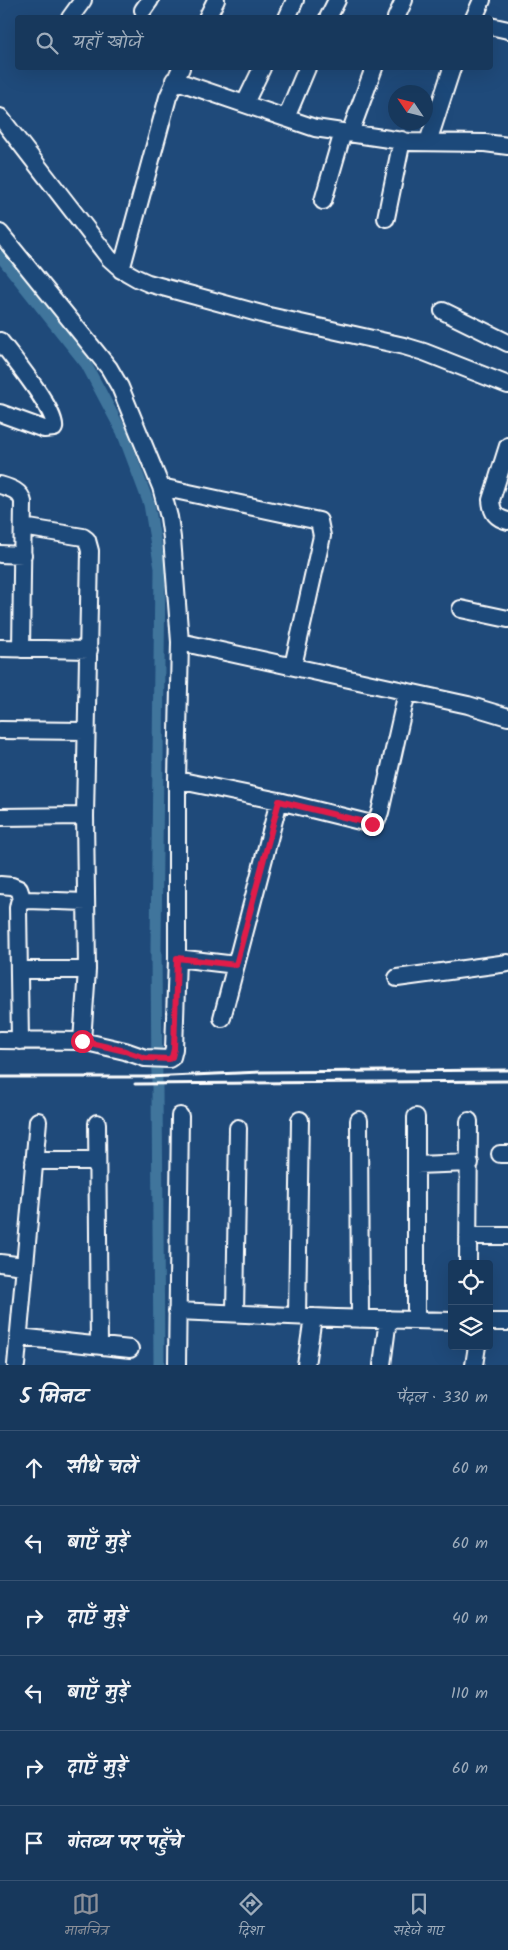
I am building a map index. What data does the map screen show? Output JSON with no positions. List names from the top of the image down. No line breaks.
{"north":"top left","page":{"search":"यहाँ खोजें","heading":["5 मिनट","पैदल · 330 m"],"list":[["सीधे चलें","60 m"],["बाएँ मुड़ें","60 m"],["दाएँ मुड़ें","40 m"],["बाएँ मुड़ें","110 m"],["दाएँ मुड़ें","60 m"],"गंतव्य पर पहुँचे"],"nav":["मानचित्र","दिशा","सहेजे गए"]}}
